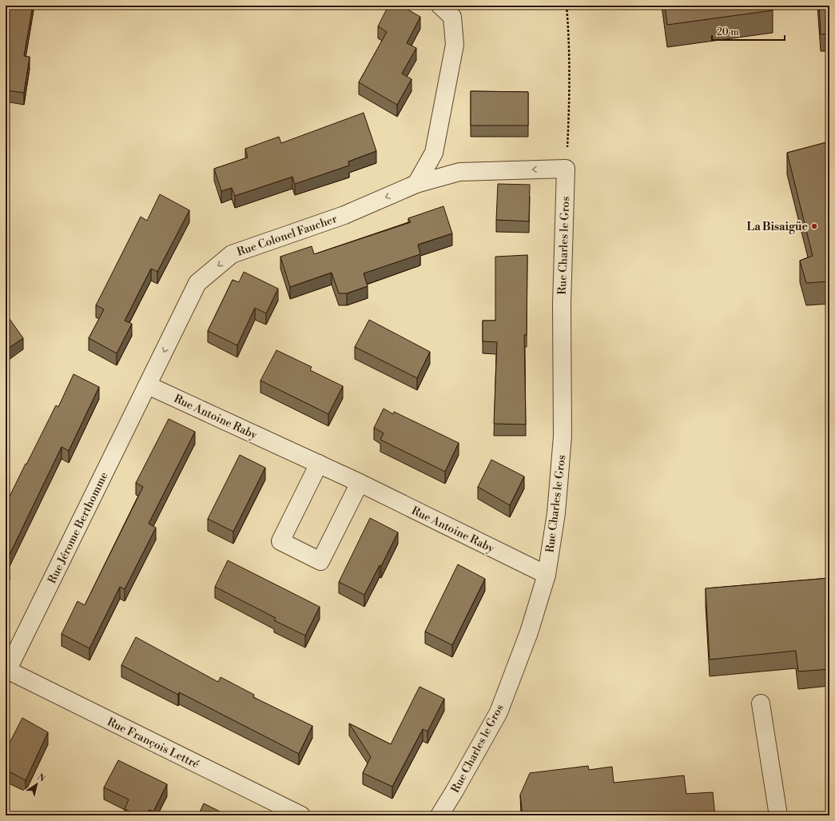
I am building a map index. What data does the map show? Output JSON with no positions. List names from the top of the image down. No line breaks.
{"streets":{"street":["Rue Colonel Faucher","Rue Charles le Gros","Rue Antoine Raby","Rue Jérome Berthomme","Rue François Lettré"]},"crossings":[["Rue Colonel Faucher","Rue Charles le Gros"],["Rue Colonel Faucher","Rue Antoine Raby"],["Rue Colonel Faucher","Rue Jérome Berthomme"],["Rue Charles le Gros","Rue Antoine Raby"],["Rue Antoine Raby","Rue Jérome Berthomme"],["Rue Jérome Berthomme","Rue François Lettré"]],"one_way":["Rue Colonel Faucher"],"places":["La Bisaigüe"],"scale_bar":"20 m","north":"top right"}
